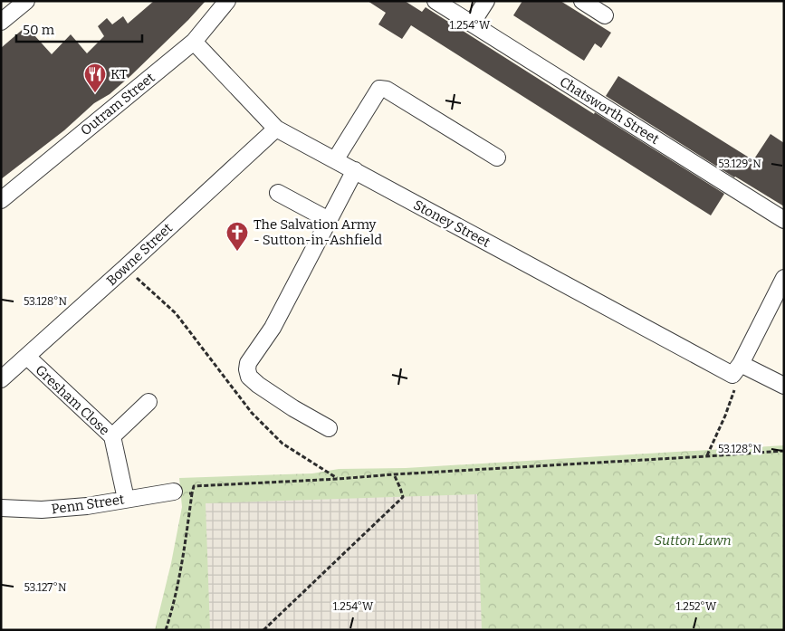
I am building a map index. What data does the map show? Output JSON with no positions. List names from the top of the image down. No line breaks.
{"streets":{"street":["Outram Street","Chatsworth Street","Stoney Street","Bowne Street","Gresham Close","Penn Street"]},"crossings":[["Outram Street","Stoney Street"],["Stoney Street","Bowne Street"],["Bowne Street","Gresham Close"],["Gresham Close","Penn Street"]],"parks":["Sutton Lawn"],"places":{"restaurant":["KT"],"church":["The Salvation Army - Sutton-in-Ashfield"]},"scale_bar":"50 m","coordinates":["1.254°W","53.129°N","53.128°N","53.127°N","1.252°W"]}
